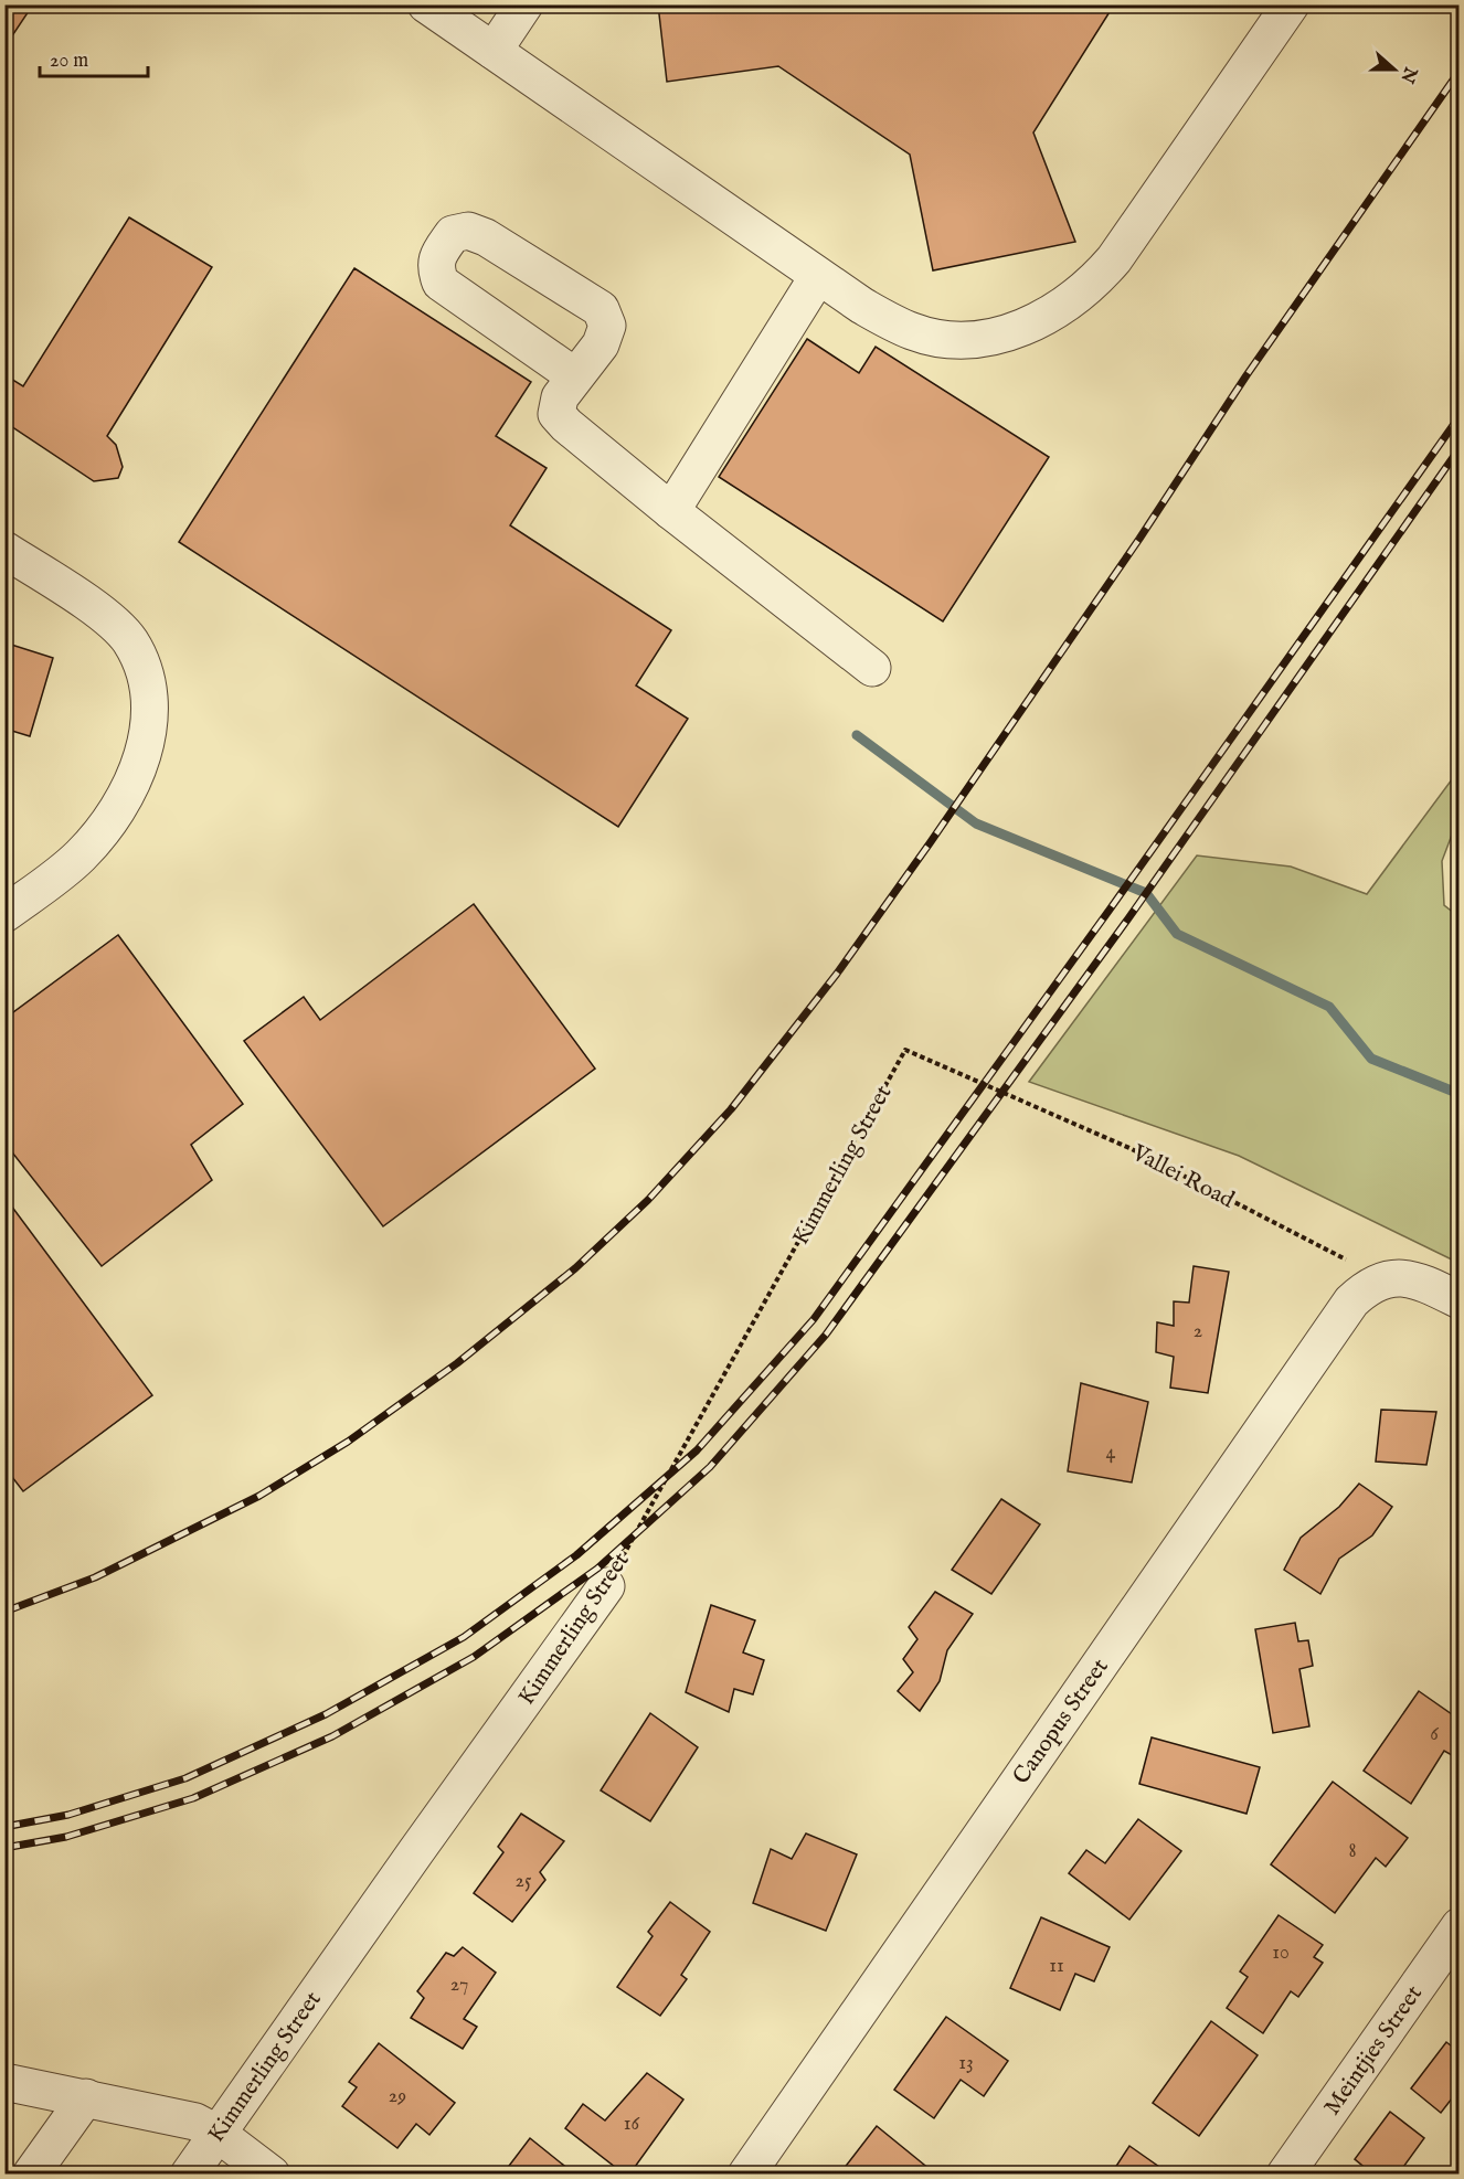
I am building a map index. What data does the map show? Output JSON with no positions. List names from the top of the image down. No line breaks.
{"streets":{"street":["Kimmerling Street","Canopus Street","Meintjies Street"],"path":["Vallei Road"]},"crossings":[["Kimmerling Street","Vallei Road"],["Vallei Road","Canopus Street"]],"house_numbers":["2","4","6","8","25","10","11","27","13","29","16"],"scale_bar":"20 m","north":"right"}
